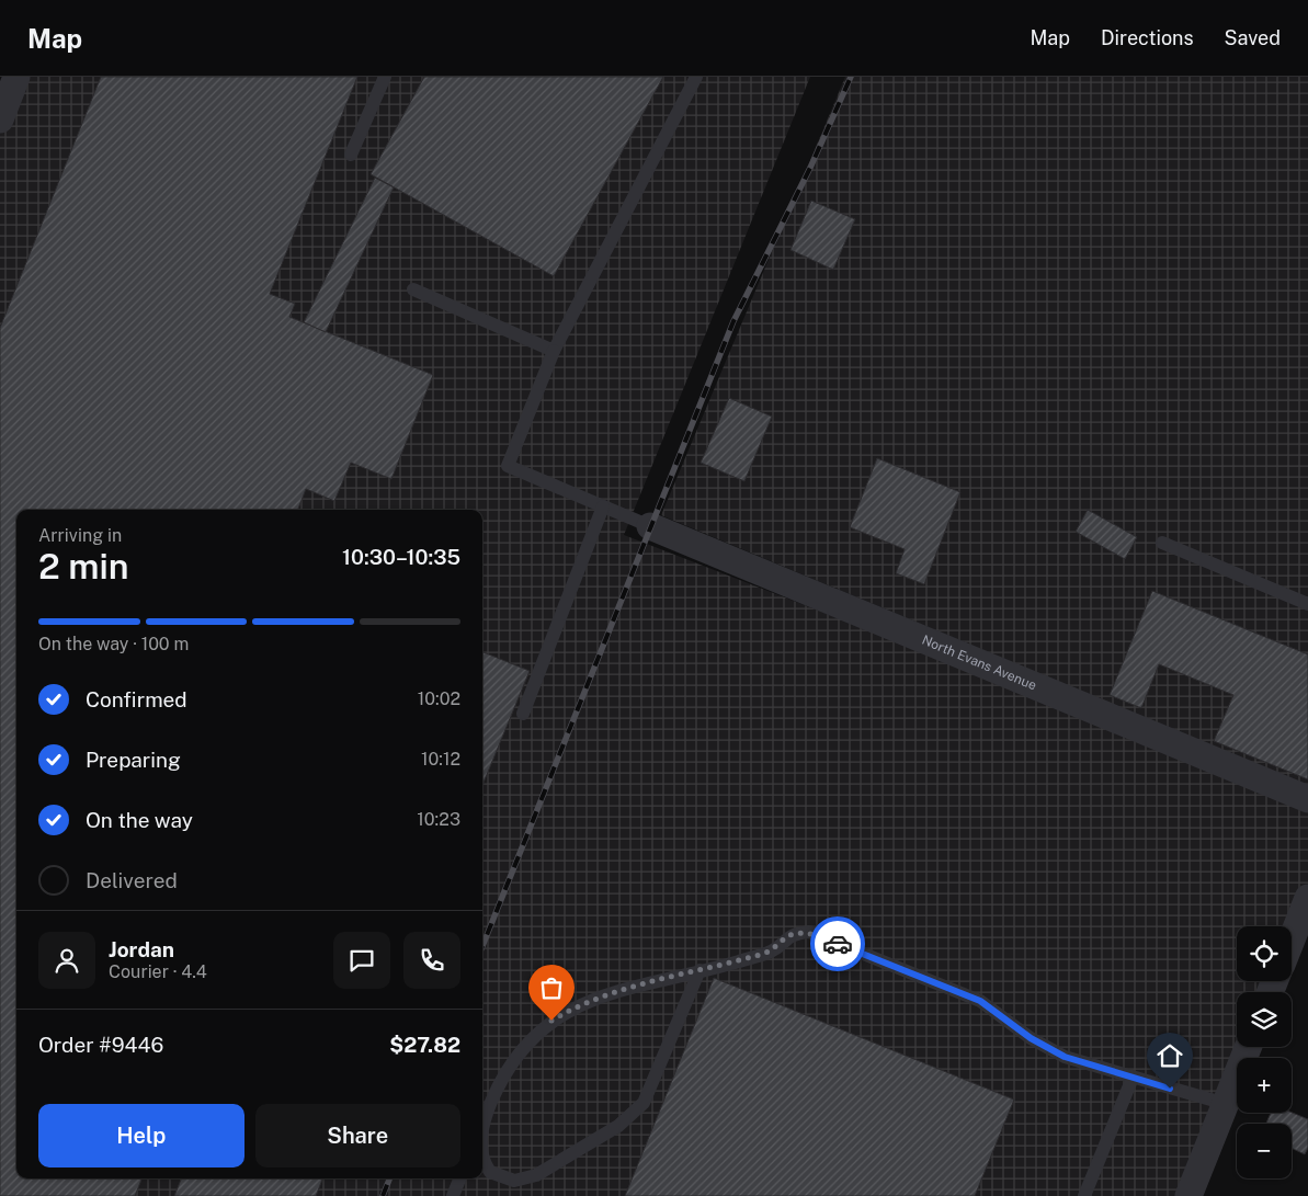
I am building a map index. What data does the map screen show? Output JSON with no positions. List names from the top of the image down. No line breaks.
{"streets":{"street":["North Evans Avenue"]},"page":{"header":"Map","nav":["Map","Directions","Saved"],"heading":["2 min","Arriving in","10:30–10:35"],"panel":["Jordan","Courier · 4.4","Order #9446","$27.82"],"bar":"On the way · 100 m","list":[["Confirmed","10:02"],["Preparing","10:12"],["On the way","10:23"],"Delivered"],"map_buttons":["+","−"],"buttons":["Help","Share"]}}
